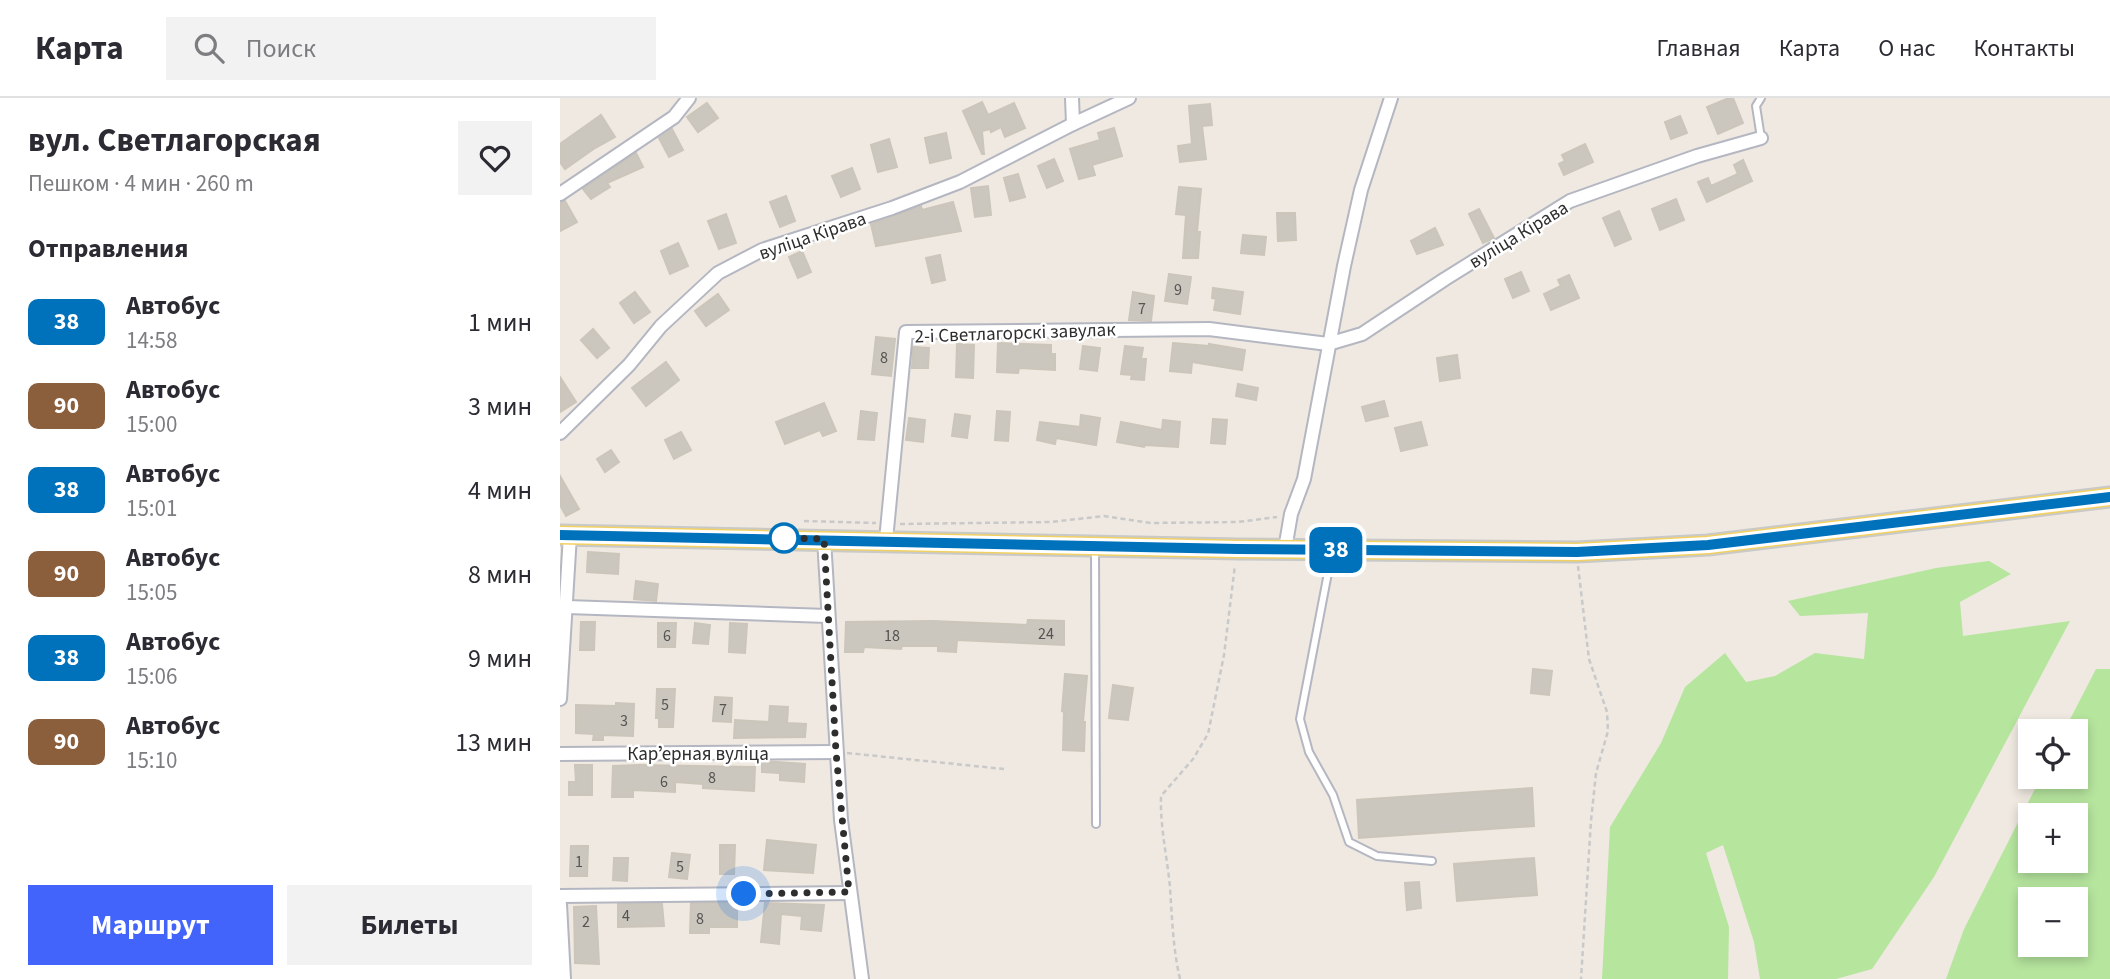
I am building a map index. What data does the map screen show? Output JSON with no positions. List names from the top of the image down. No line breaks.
{"streets":{"street":["вуліца Кірава","2-і Светлагорскі завулак","Карʼерная вуліца"]},"crossings":[["вуліца Кірава","2-і Светлагорскі завулак"]],"lines":["bus line 38"],"house_numbers":["9","7","8","24","6","18","5","7","3","8","6","1","5","4","8","2"],"page":{"header":"Карта","search":"Поиск","nav":["Главная","Карта","О нас","Контакты"],"heading":[["вул. Светлагорская","Пешком · 4 мин · 260 m"],"Отправления"],"on_map":"38","list":[{"mark":"38","name":"Автобус","note":"14:58","value":"1 мин"},{"mark":"90","name":"Автобус","note":"15:00","value":"3 мин"},{"mark":"38","name":"Автобус","note":"15:01","value":"4 мин"},{"mark":"90","name":"Автобус","note":"15:05","value":"8 мин"},{"mark":"38","name":"Автобус","note":"15:06","value":"9 мин"},{"mark":"90","name":"Автобус","note":"15:10","value":"13 мин"}],"map_buttons":["+","−"],"buttons":["Маршрут","Билеты"]}}
